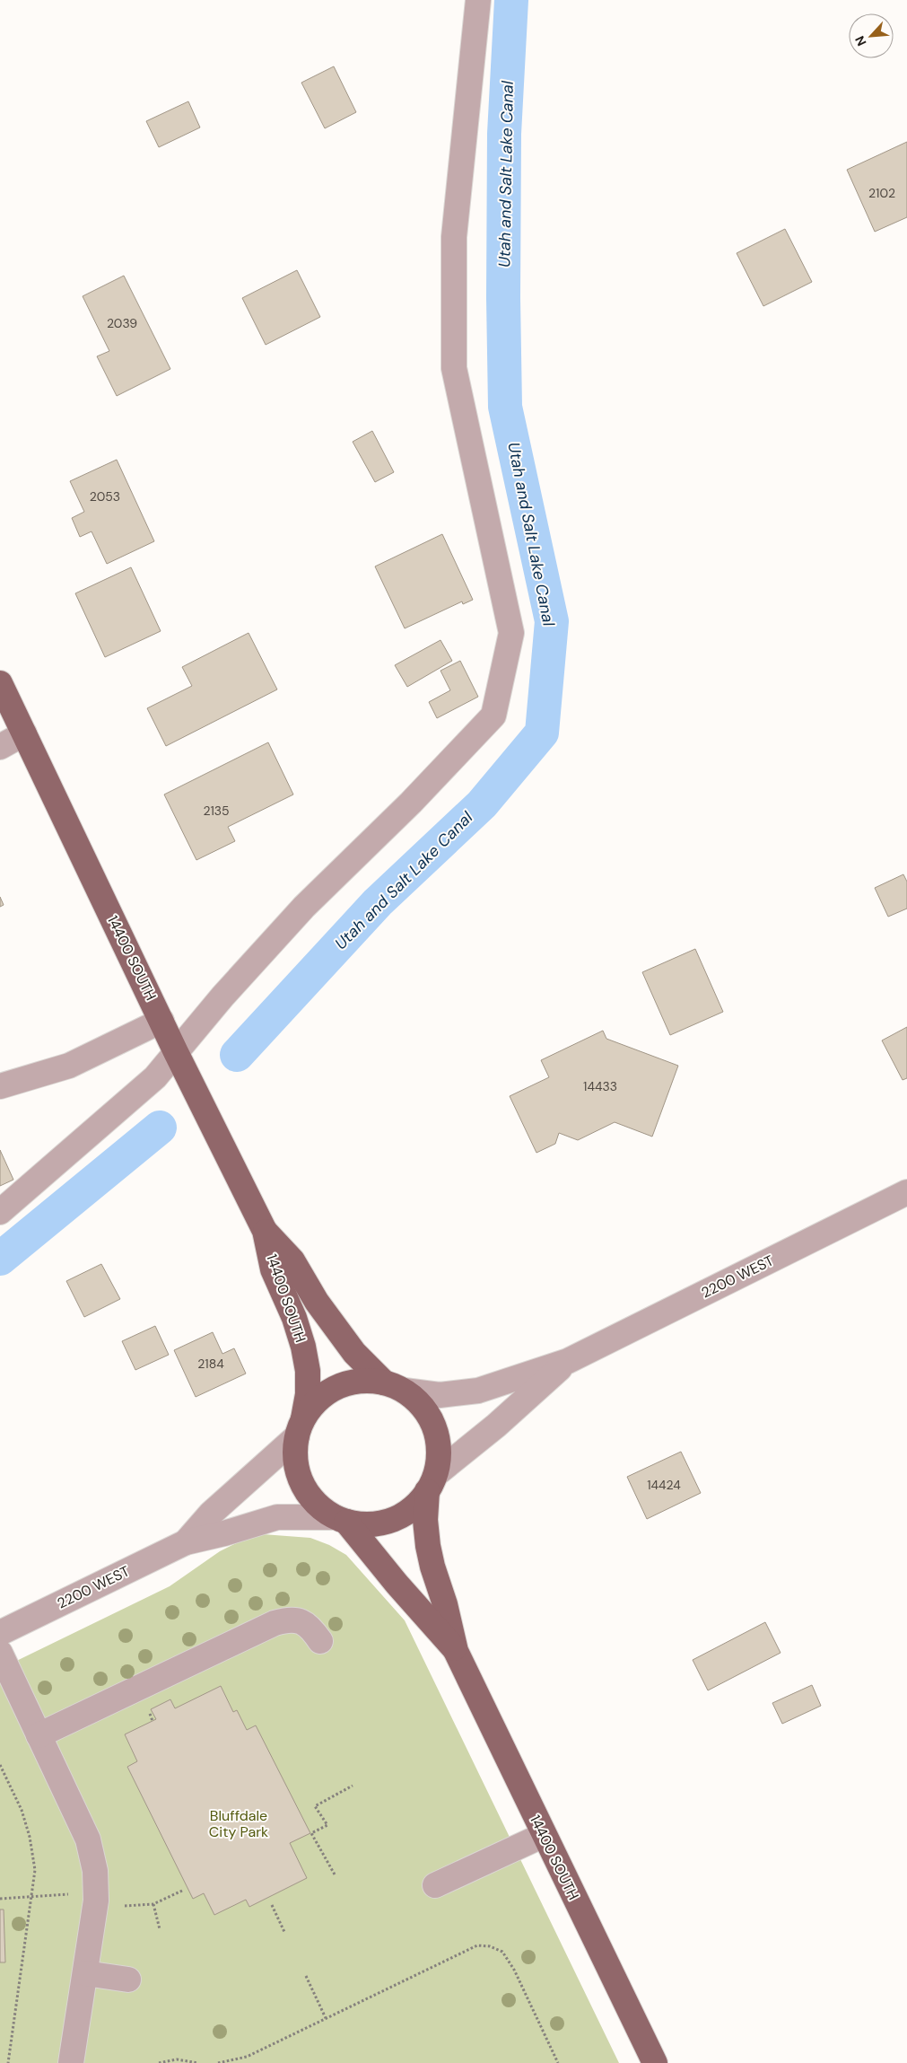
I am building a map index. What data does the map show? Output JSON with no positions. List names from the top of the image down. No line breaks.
{"streets":{"main road":["14400 SOUTH"],"street":["2200 WEST"]},"crossings":[["14400 SOUTH","2200 WEST"]],"water":["Utah and Salt Lake Canal"],"parks":["Bluffdale City Park"],"house_numbers":["2102","2039","2053","2135","14433","2184","14424"],"north":"bottom left"}
